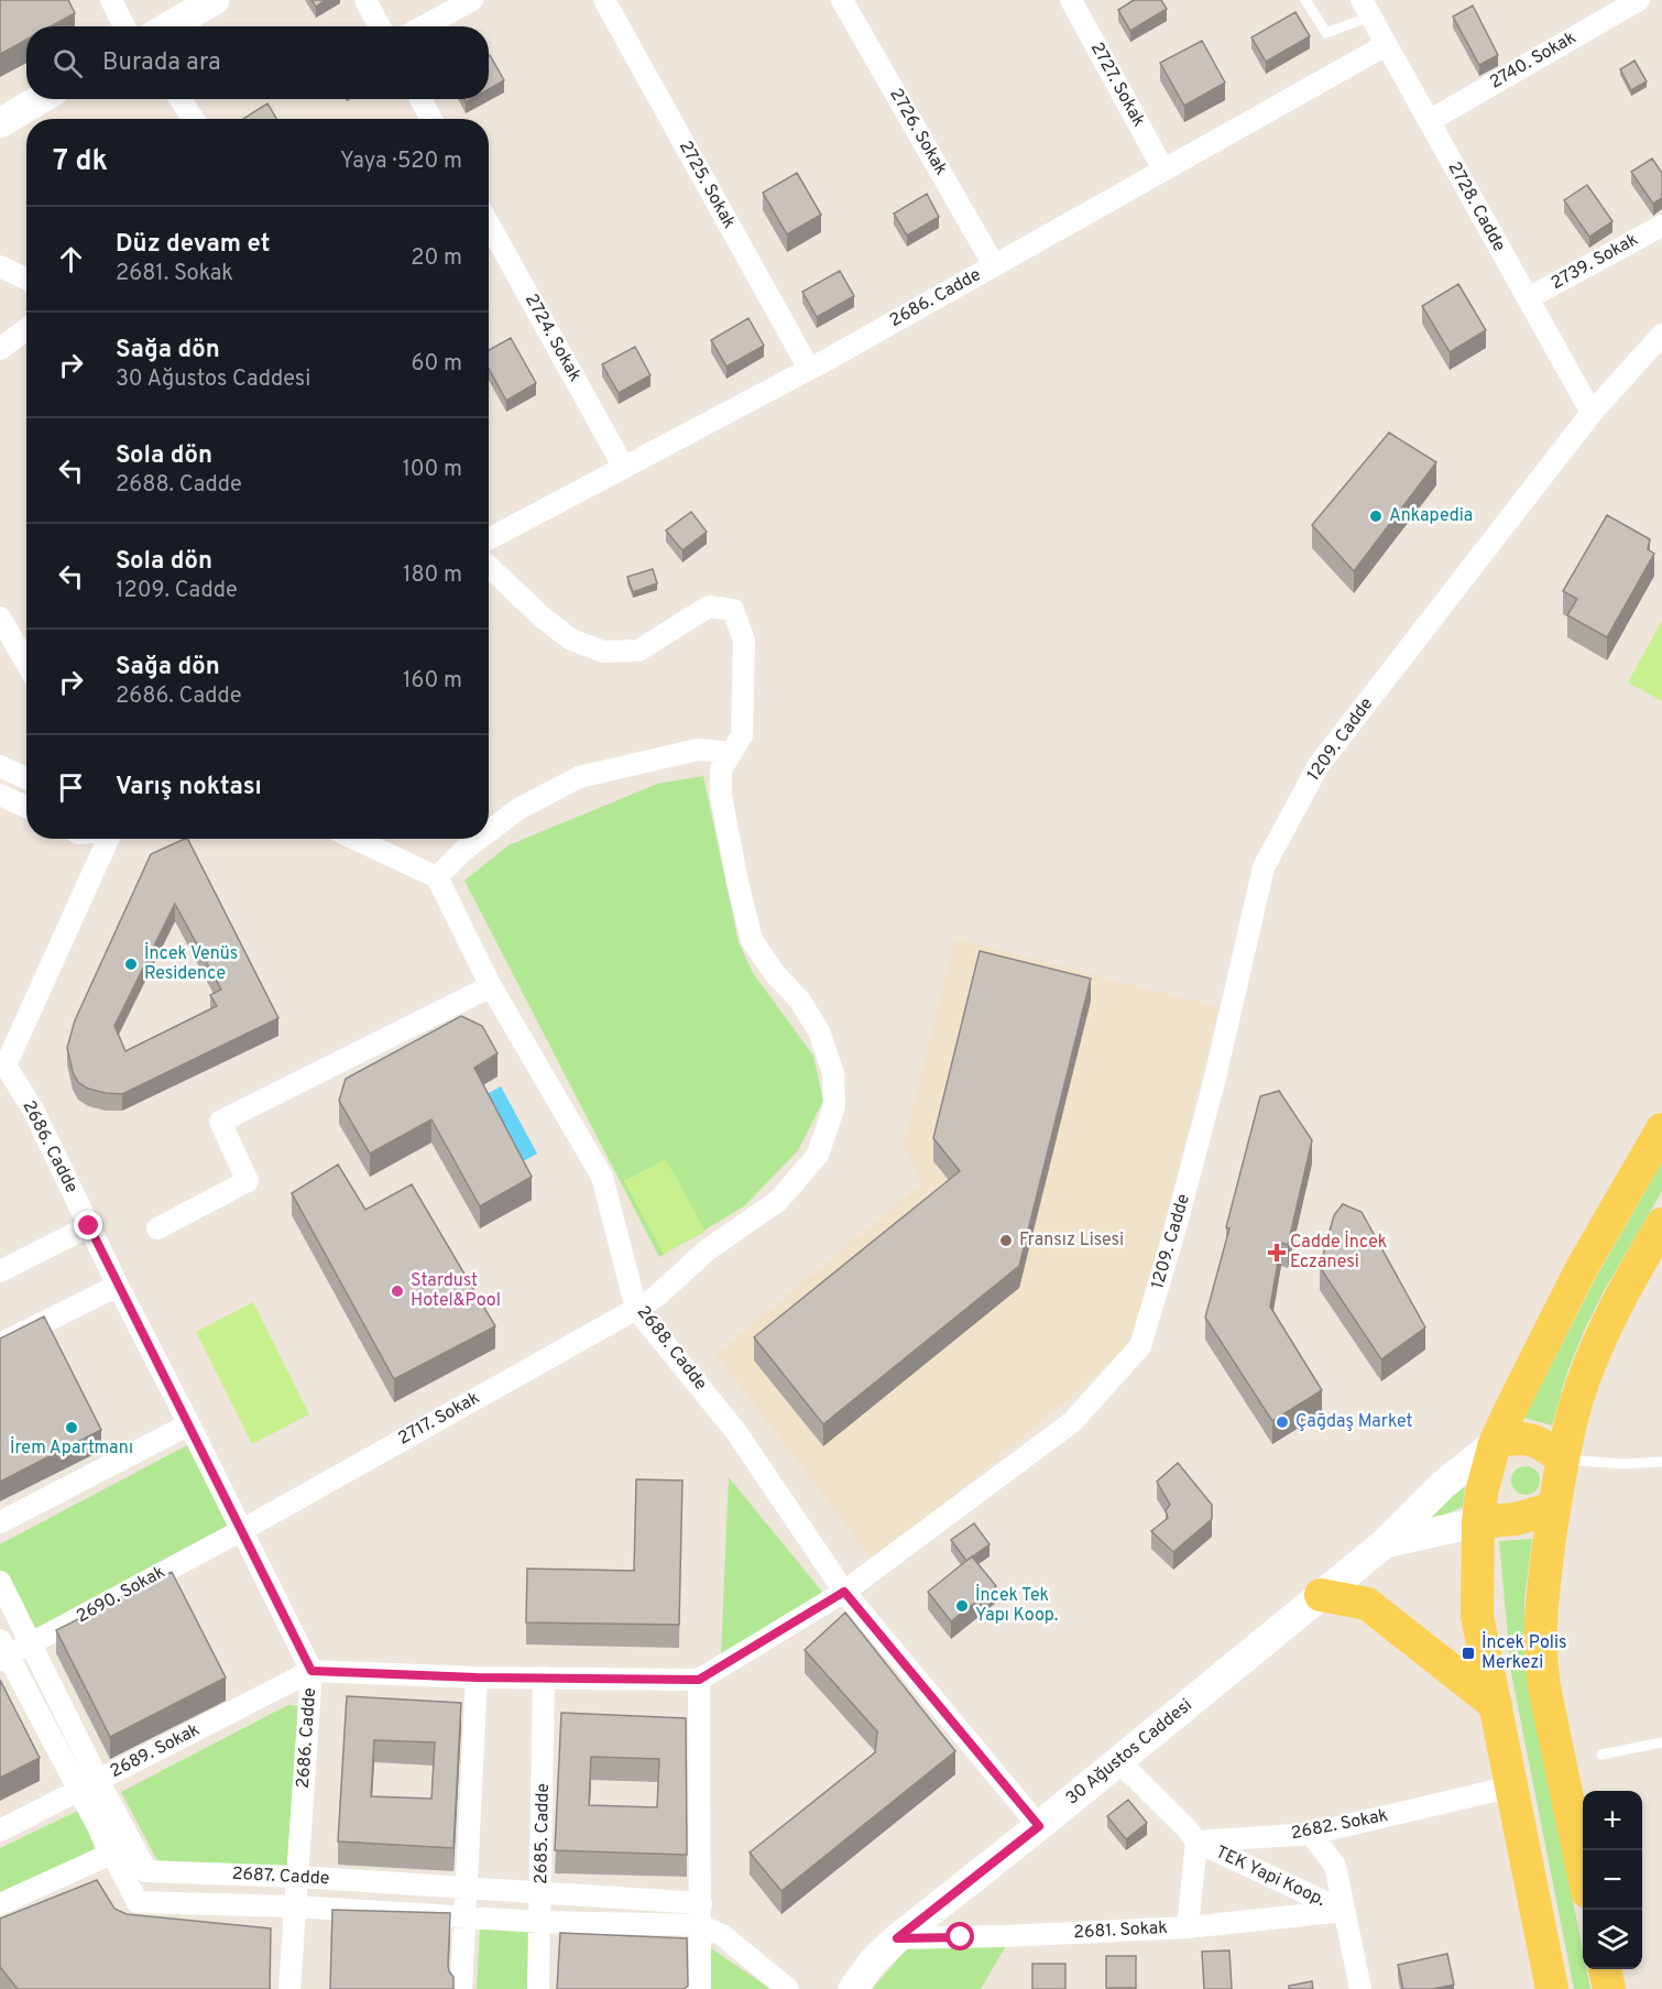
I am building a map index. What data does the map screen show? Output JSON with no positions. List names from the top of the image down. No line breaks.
{"streets":{"main road":["30 Ağustos Caddesi"],"street":["2740. Sokak","2727. Sokak","2726. Sokak","2725. Sokak","2728. Cadde","2739. Sokak","2686. Cadde","2724. Sokak","1209. Cadde","2688. Cadde","2717. Sokak","2690. Sokak","2689. Sokak","2682. Sokak","2685. Cadde","2687. Cadde","TEK Yapi Koop.","2681. Sokak"]},"crossings":[["2740. Sokak","2728. Cadde"],["2727. Sokak","2686. Cadde"],["2726. Sokak","2686. Cadde"],["2725. Sokak","2686. Cadde"],["2728. Cadde","2739. Sokak"],["2728. Cadde","2686. Cadde"],["2728. Cadde","1209. Cadde"],["2686. Cadde","2724. Sokak"],["2686. Cadde","2717. Sokak"],["2686. Cadde","2690. Sokak"],["2686. Cadde","2689. Sokak"],["2686. Cadde","2687. Cadde"],["1209. Cadde","2688. Cadde"],["2688. Cadde","2717. Sokak"],["2688. Cadde","30 Ağustos Caddesi"],["2717. Sokak","2690. Sokak"],["2690. Sokak","2687. Cadde"],["2689. Sokak","2687. Cadde"],["30 Ağustos Caddesi","2681. Sokak"],["2682. Sokak","TEK Yapi Koop."],["2685. Cadde","2687. Cadde"],["TEK Yapi Koop.","2681. Sokak"]],"places":{"other":["Ankapedia","İncek Venüs Residence","Fransız Lisesi","Stardust Hotel&Pool","Çağdaş Market","İrem Apartmanı","İncek Tek Yapı Koop."],"health":["Cadde İncek Eczanesi"],"transit":["İncek Polis Merkezi"]},"page":{"search":"Burada ara","heading":["7 dk","Yaya · 520 m"],"list":[["Düz devam et","2681. Sokak","20 m"],["Sağa dön","30 Ağustos Caddesi","60 m"],["Sola dön","2688. Cadde","100 m"],["Sola dön","1209. Cadde","180 m"],["Sağa dön","2686. Cadde","160 m"],"Varış noktası"],"map_buttons":["+","−"]}}
